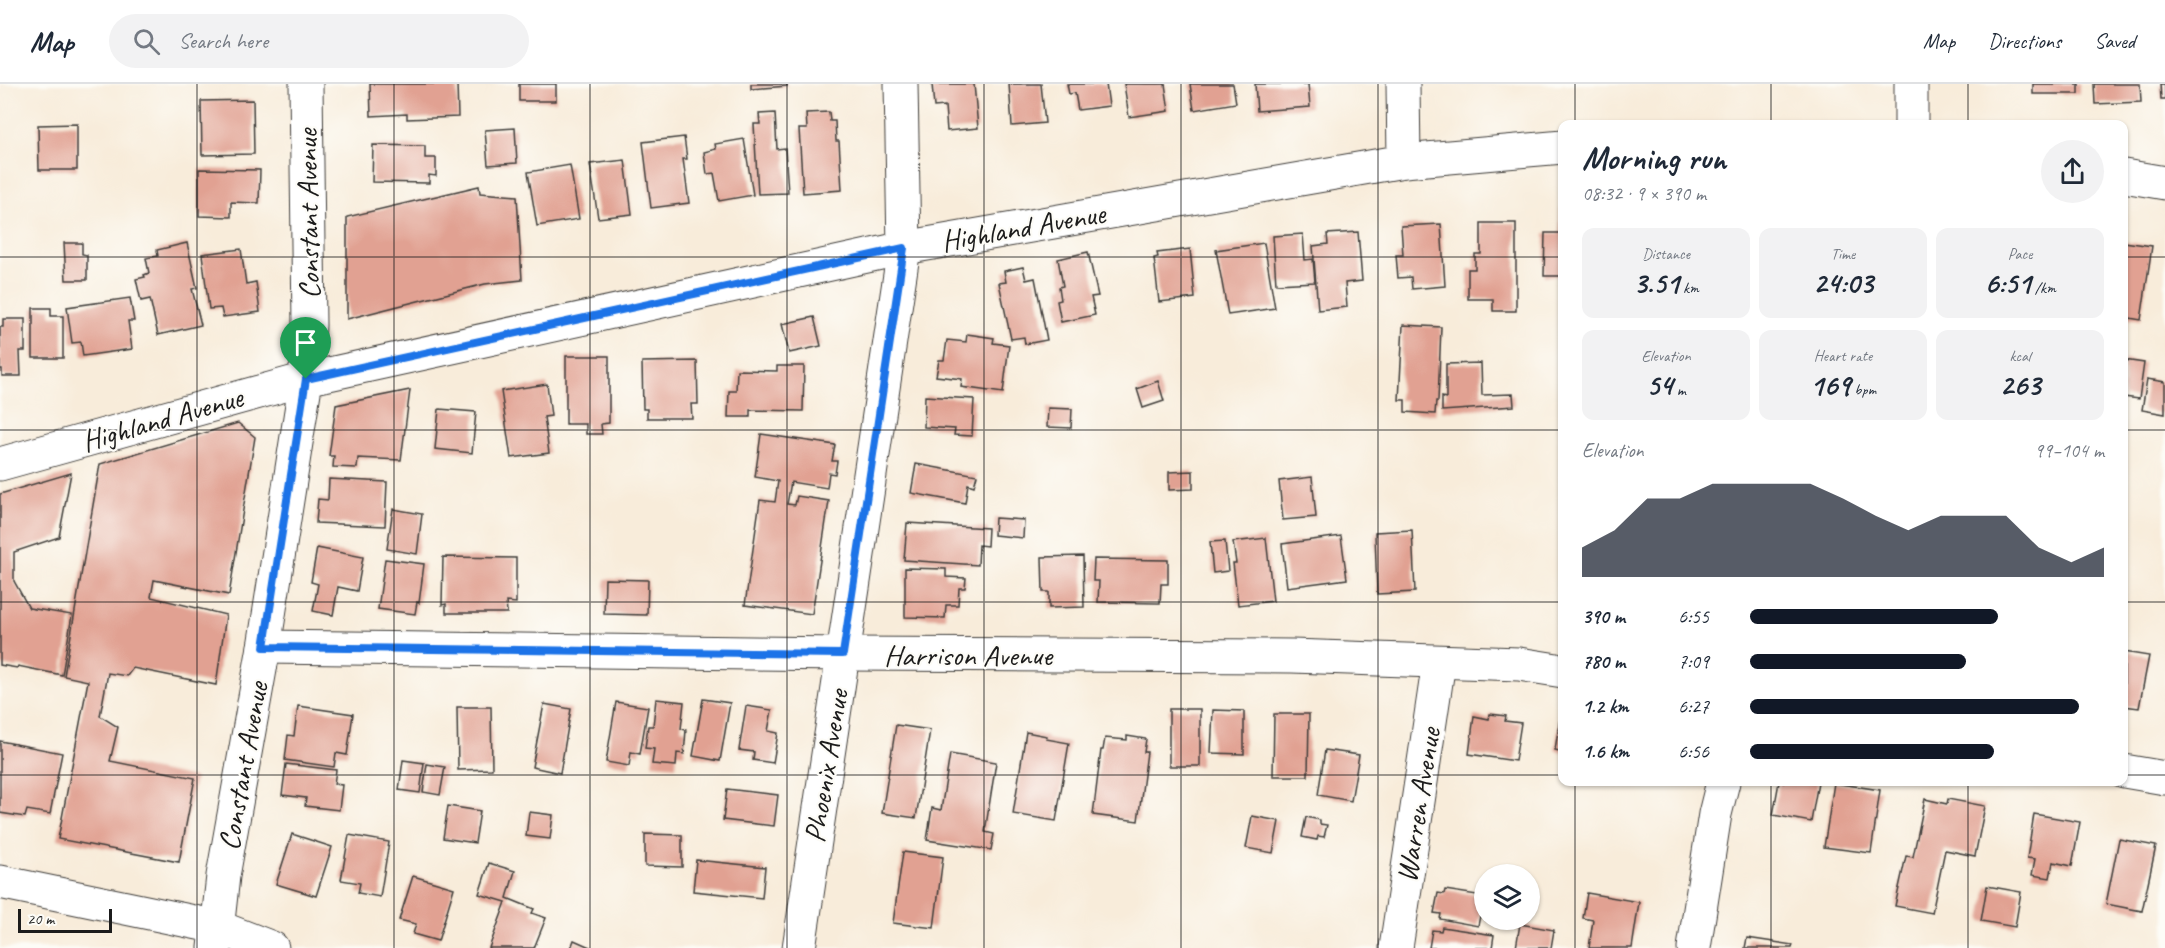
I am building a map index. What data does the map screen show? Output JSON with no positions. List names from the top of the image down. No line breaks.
{"streets":{"street":["Constant Avenue","Highland Avenue","Harrison Avenue","Phoenix Avenue","Warren Avenue"]},"crossings":[["Constant Avenue","Highland Avenue"],["Constant Avenue","Harrison Avenue"],["Highland Avenue","Phoenix Avenue"],["Harrison Avenue","Phoenix Avenue"],["Harrison Avenue","Warren Avenue"]],"scale_bar":"20 m","page":{"header":"Map","search":"Search here","nav":["Map","Directions","Saved"],"heading":["Morning run","08:32 · 9 × 390 m"],"stats":[["Distance","3.51 km"],["Time","24:03"],["Pace","6:51 /km"],["Elevation","54 m"],["Heart rate","169 bpm"],["kcal","263"]],"chart":["Elevation","99–104 m"],"list":[{"name":"390 m","note":"6:55"},{"name":"780 m","note":"7:09"},{"name":"1.2 km","note":"6:27"},{"name":"1.6 km","note":"6:56"}],"scale":"20 m"}}
